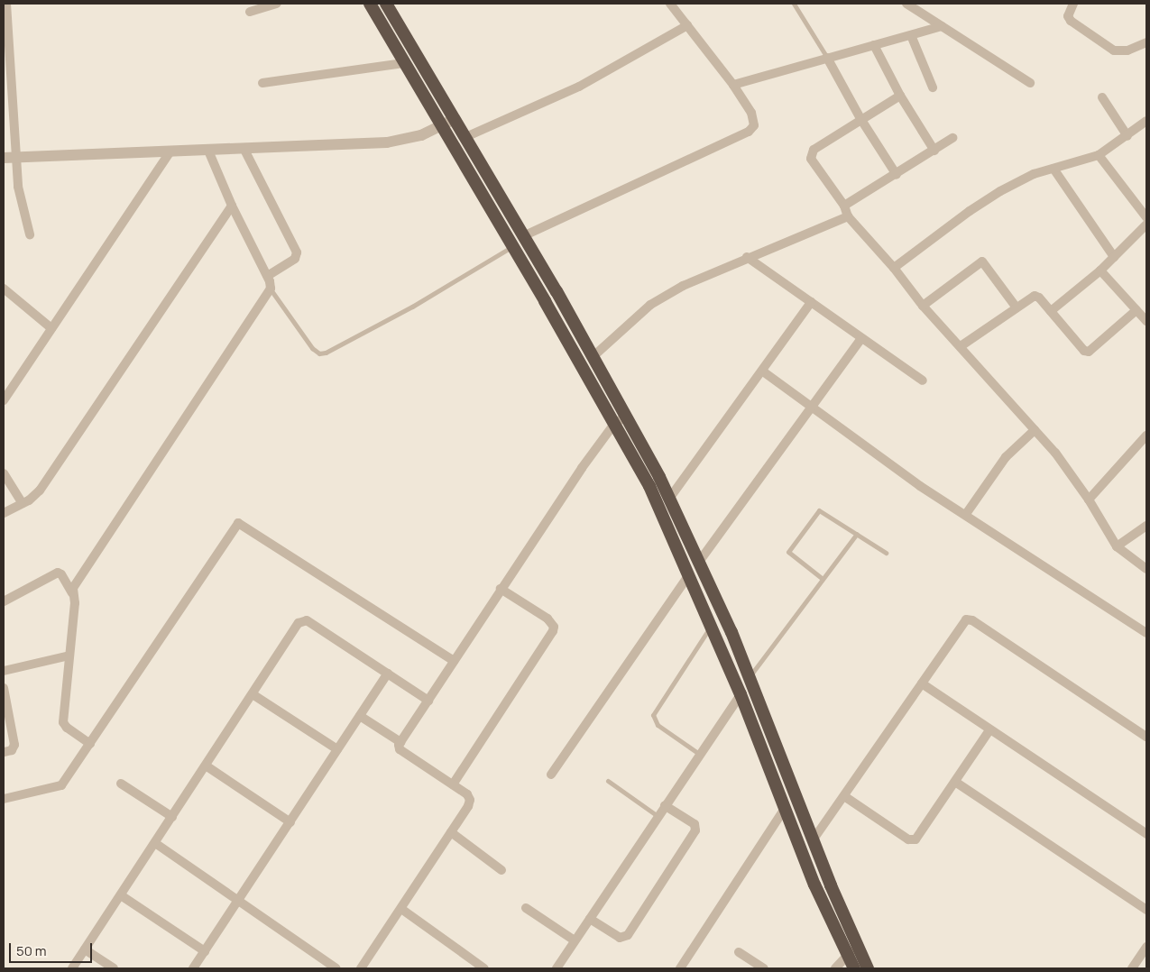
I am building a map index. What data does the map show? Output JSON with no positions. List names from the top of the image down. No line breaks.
{"scale_bar":"50 m"}
